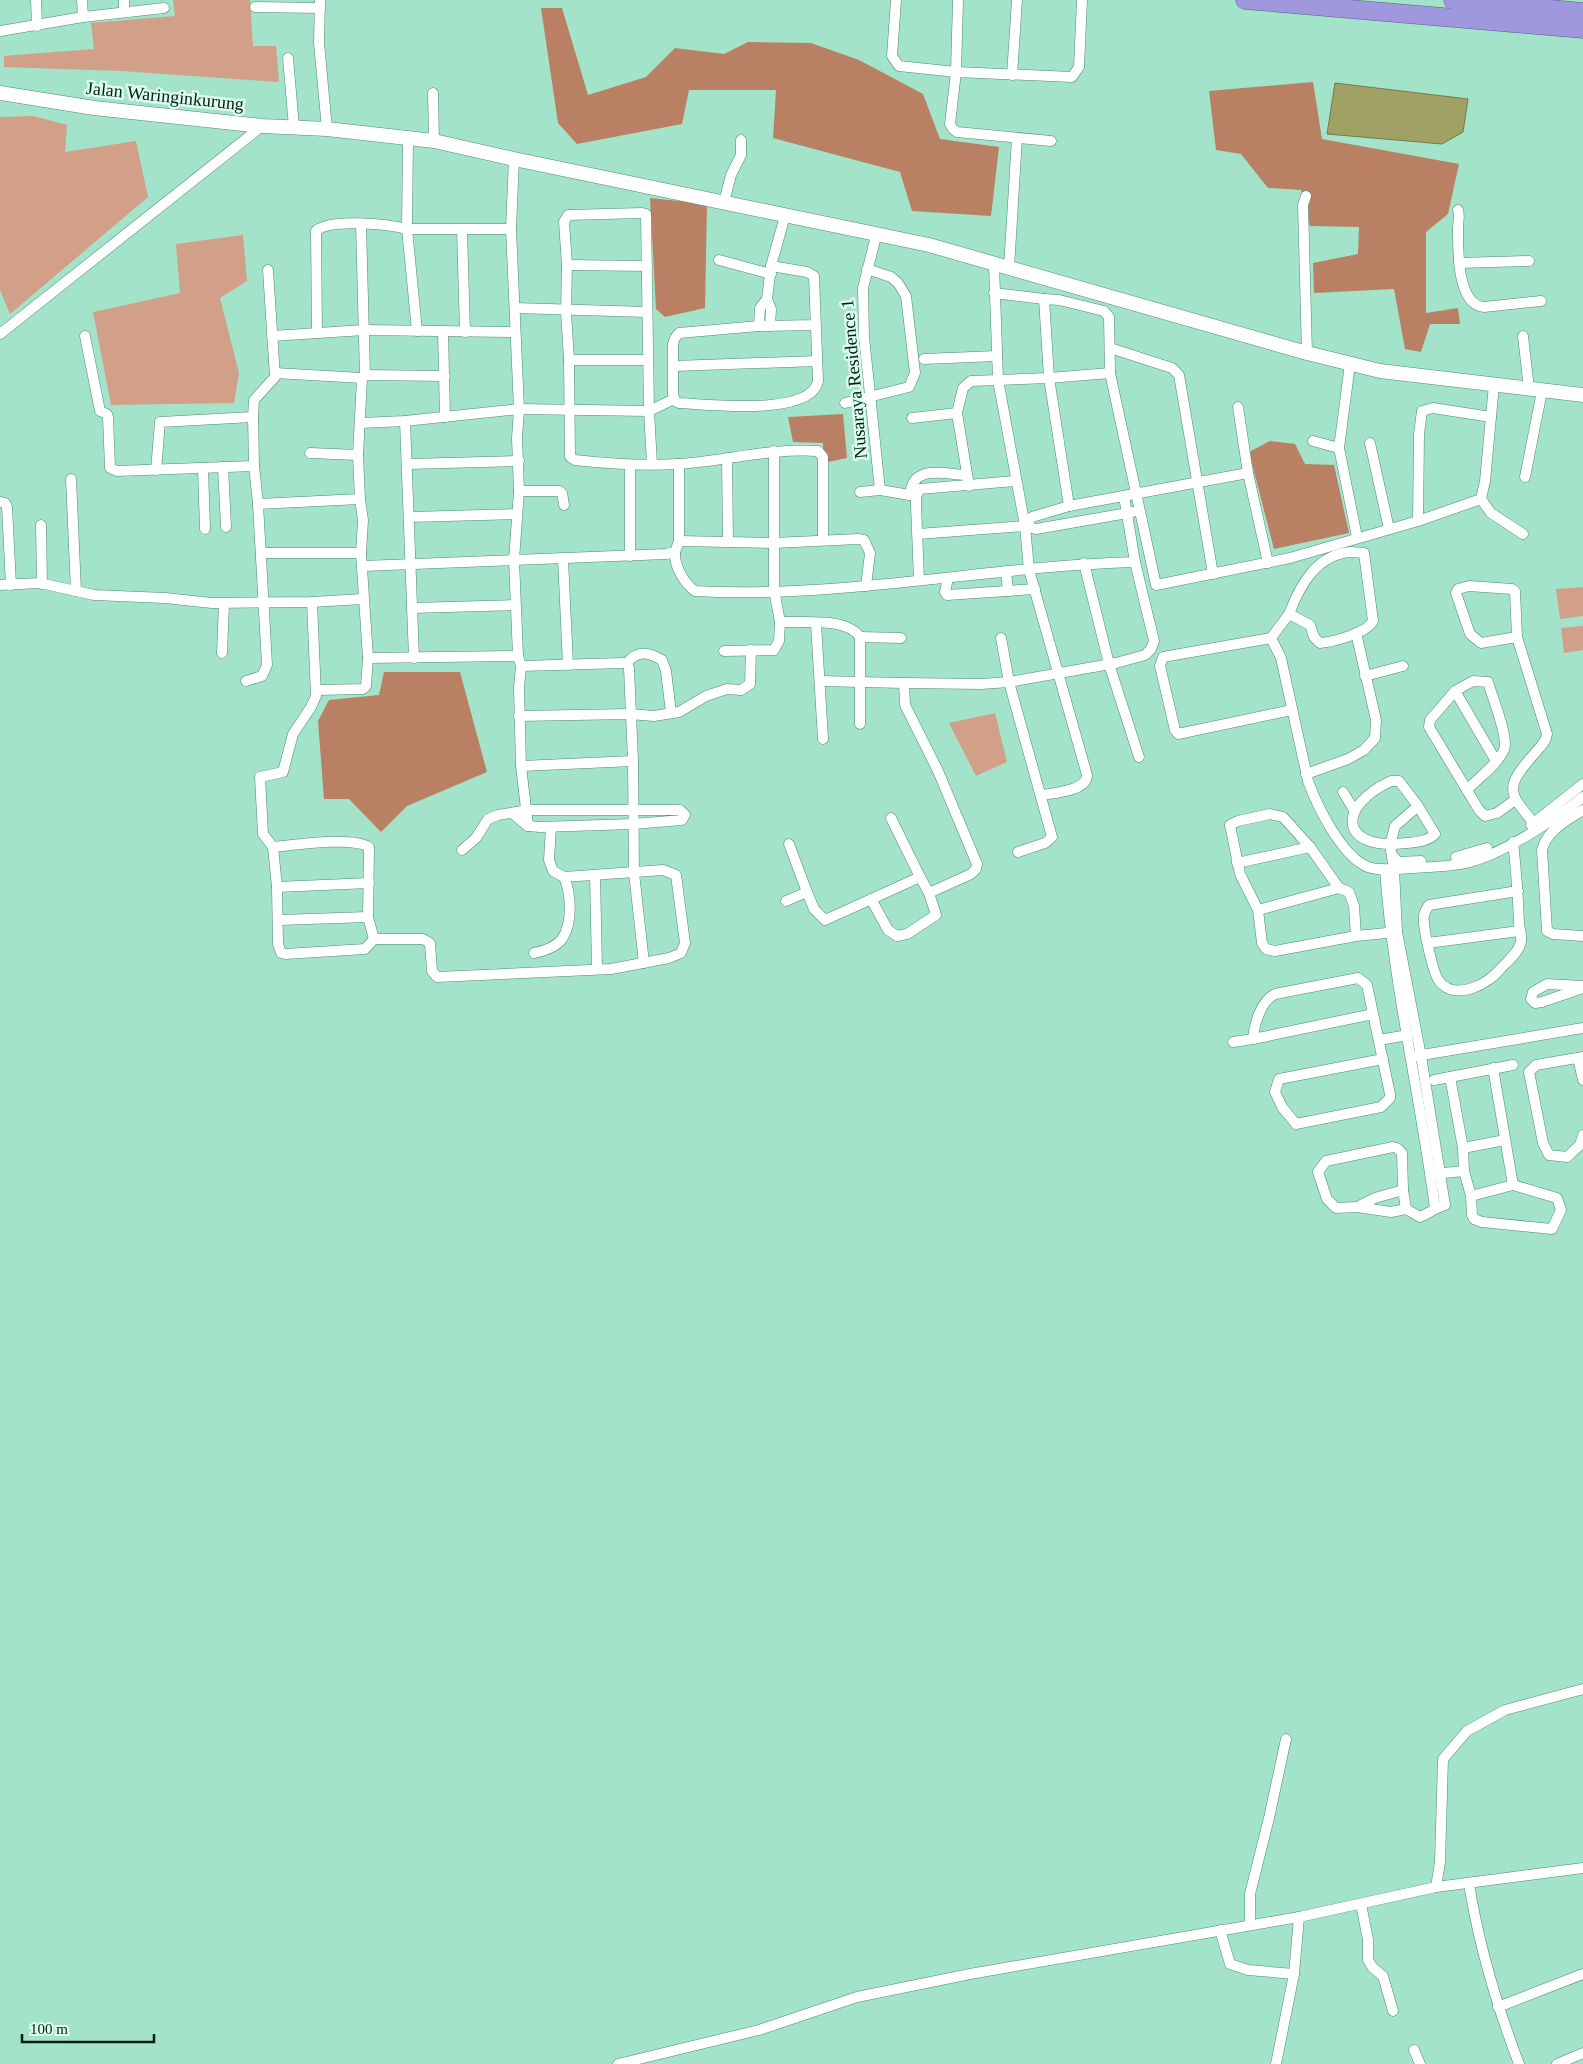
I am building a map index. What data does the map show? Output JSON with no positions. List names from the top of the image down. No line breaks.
{"streets":{"street":["Jalan Waringinkurung","Nusaraya Residence 1"]},"crossings":[["Jalan Waringinkurung","Nusaraya Residence 1"]],"scale_bar":"100 m"}
